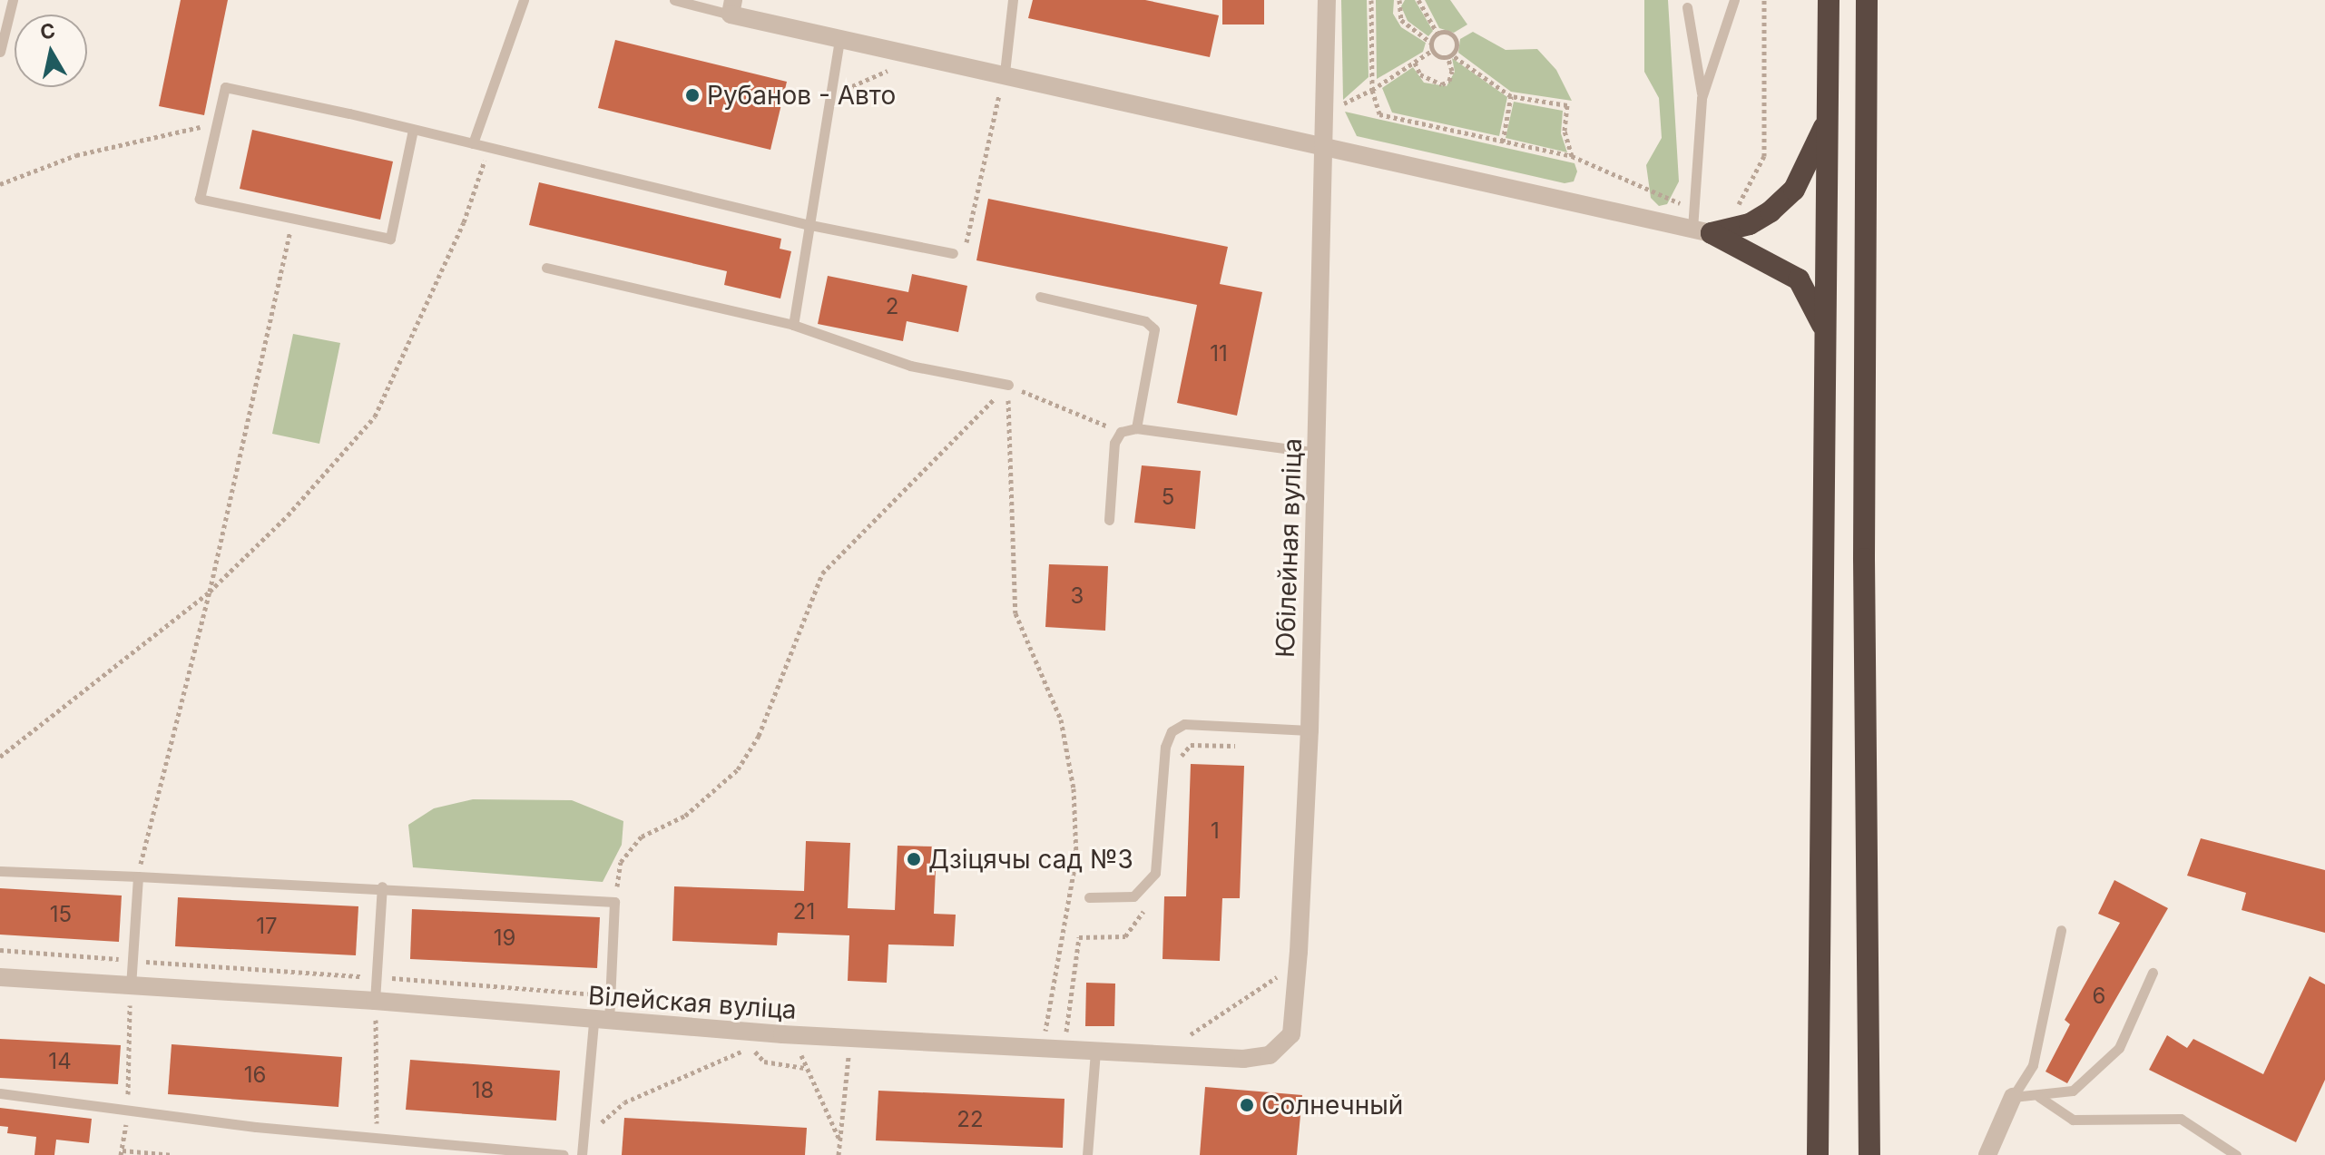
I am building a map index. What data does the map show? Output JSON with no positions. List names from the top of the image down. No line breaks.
{"streets":{"street":["Юбілейная вуліца","Вілейская вуліца"]},"crossings":[["Юбілейная вуліца","Вілейская вуліца"]],"places":["Рубанов - Авто","Дзіцячы сад №3","Солнечный"],"house_numbers":["2","11","5","3","1","21","15","17","19","6","14","16","18","22"],"north":"top"}
